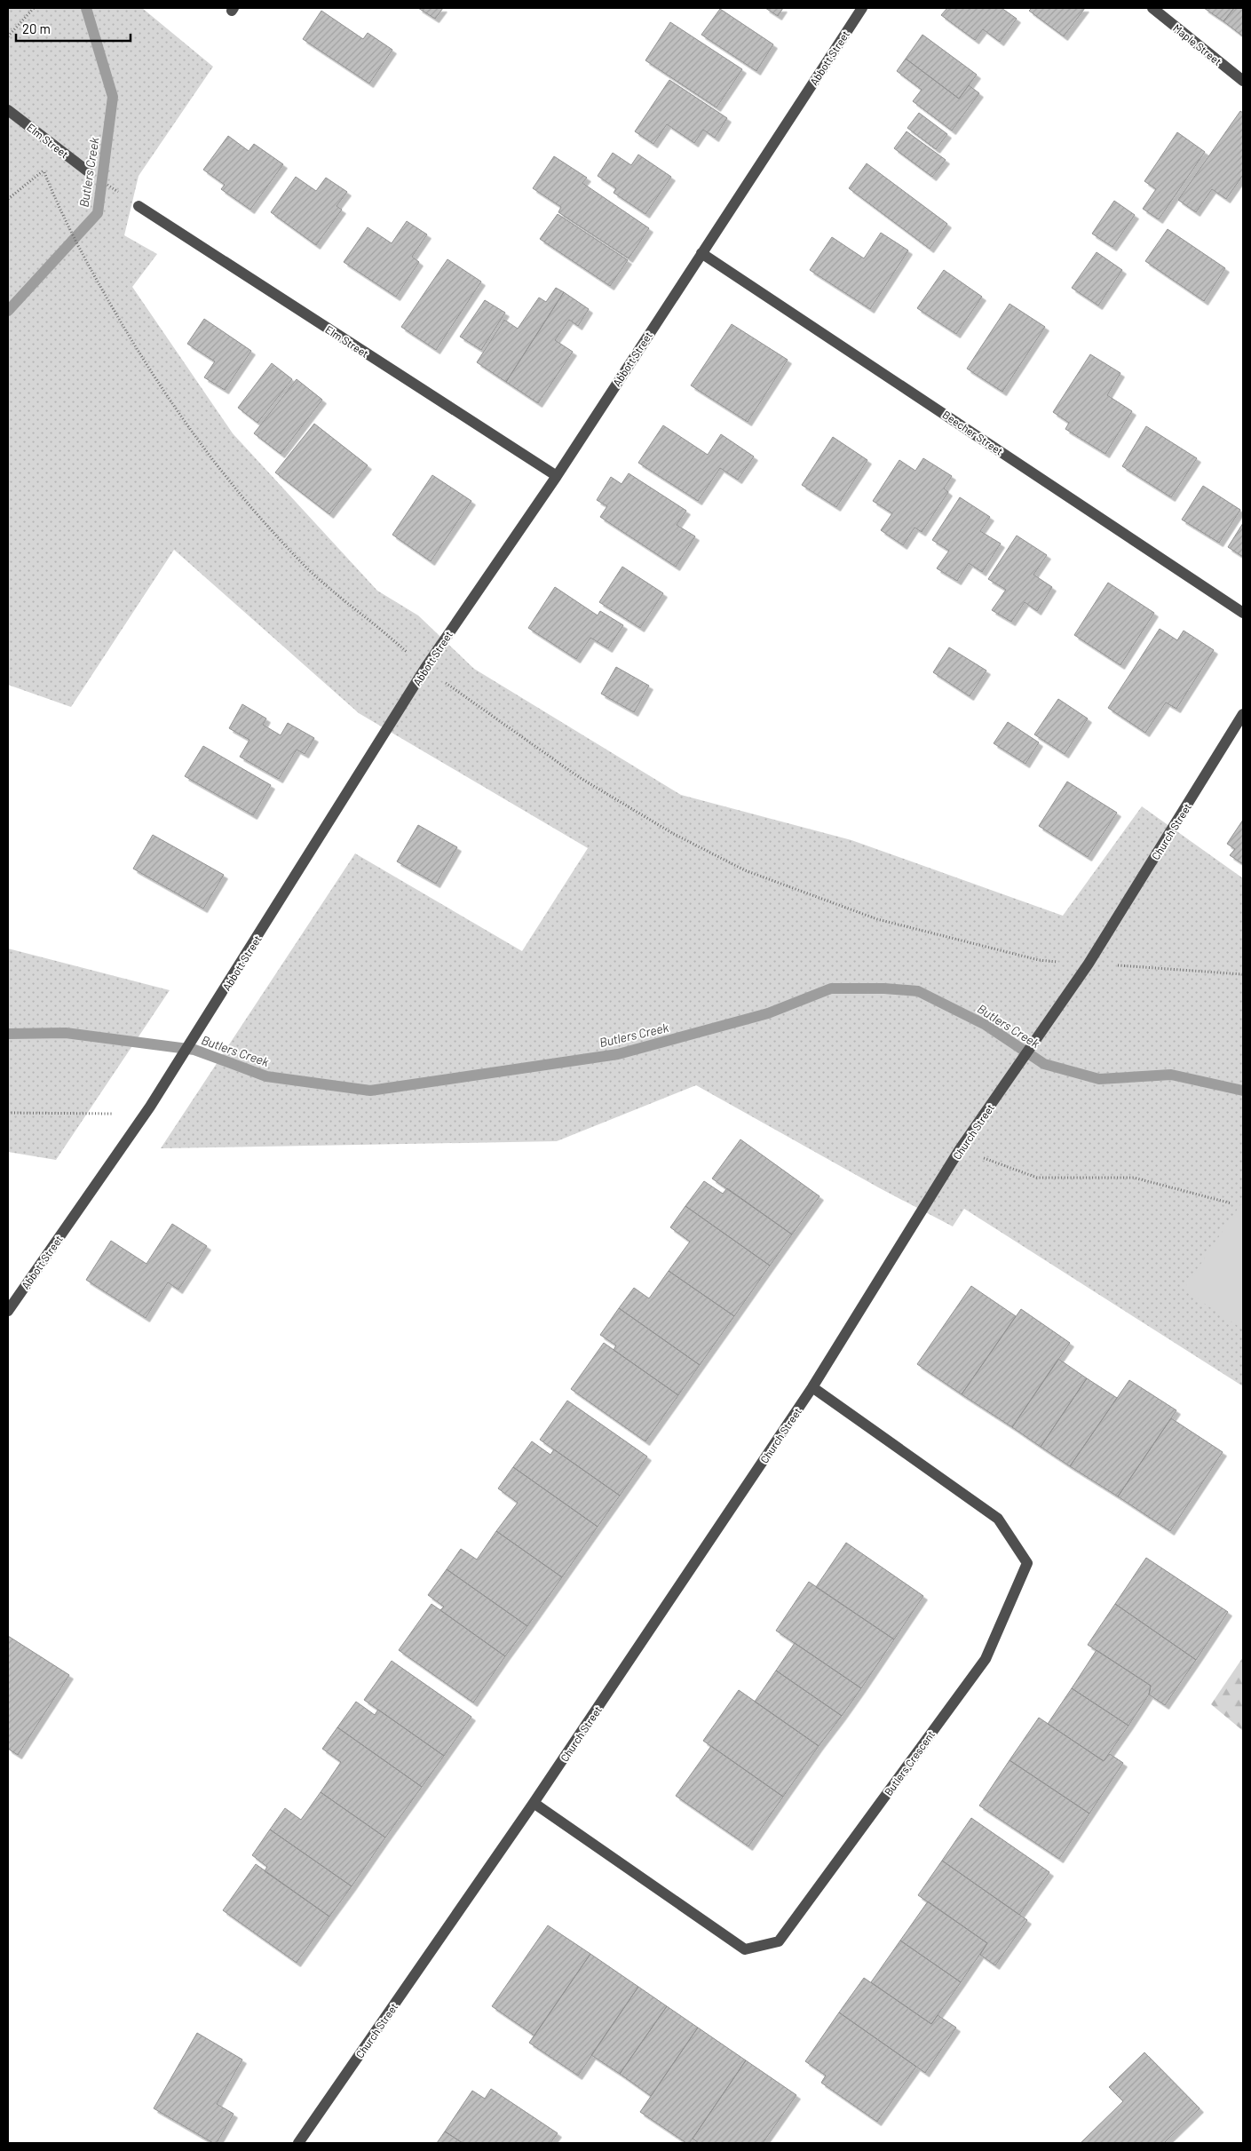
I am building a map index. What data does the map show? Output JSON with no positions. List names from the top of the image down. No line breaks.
{"streets":{"street":["Maple Street","Abbott Street","Elm Street","Beecher Street","Church Street","Butlers Crescent"]},"crossings":[["Abbott Street","Elm Street"],["Abbott Street","Beecher Street"],["Church Street","Butlers Crescent"]],"water":["Butlers Creek"],"scale_bar":"20 m"}
